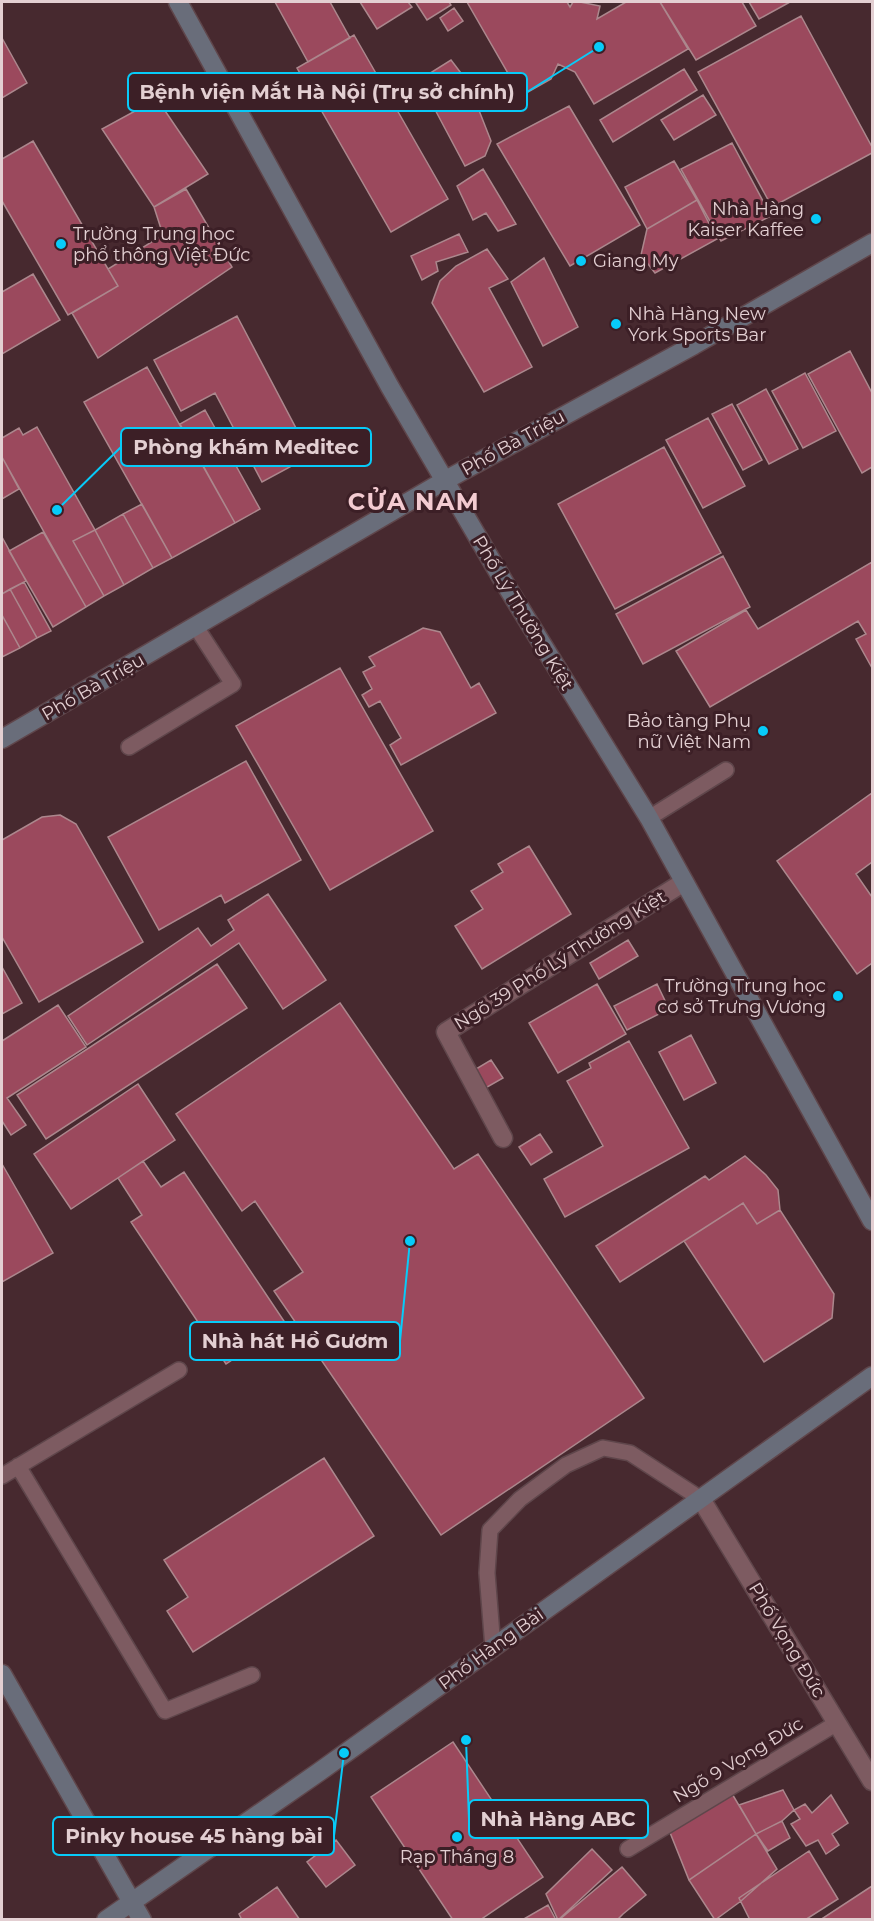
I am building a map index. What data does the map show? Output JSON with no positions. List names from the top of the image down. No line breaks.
{"streets":{"main road":["Phố Bà Triệu","Phố Lý Thường Kiệt","Phố Hàng Bài"],"street":["Ngõ 39 Phố Lý Thường Kiệt","Phố Vọng Đức"],"lane":["Ngõ 9 Vọng Đức"]},"crossings":[["Phố Bà Triệu","Phố Lý Thường Kiệt"],["Phố Lý Thường Kiệt","Ngõ 39 Phố Lý Thường Kiệt"],["Phố Vọng Đức","Phố Hàng Bài"],["Phố Vọng Đức","Ngõ 9 Vọng Đức"]],"districts":["CỬA NAM"],"places":["Bệnh viện Mắt Hà Nội (Trụ sở chính)","Nhà Hàng Kaiser Kaffee","Trường Trung học phổ thông Việt Đức","Giang My","Nhà Hàng New York Sports Bar","Phòng khám Meditec","Bảo tàng Phụ nữ Việt Nam","Trường Trung học cơ sở Trưng Vương","Nhà hát Hồ Gươm","Nhà Hàng ABC","Pinky house 45 hàng bài","Rạp Tháng 8"]}
